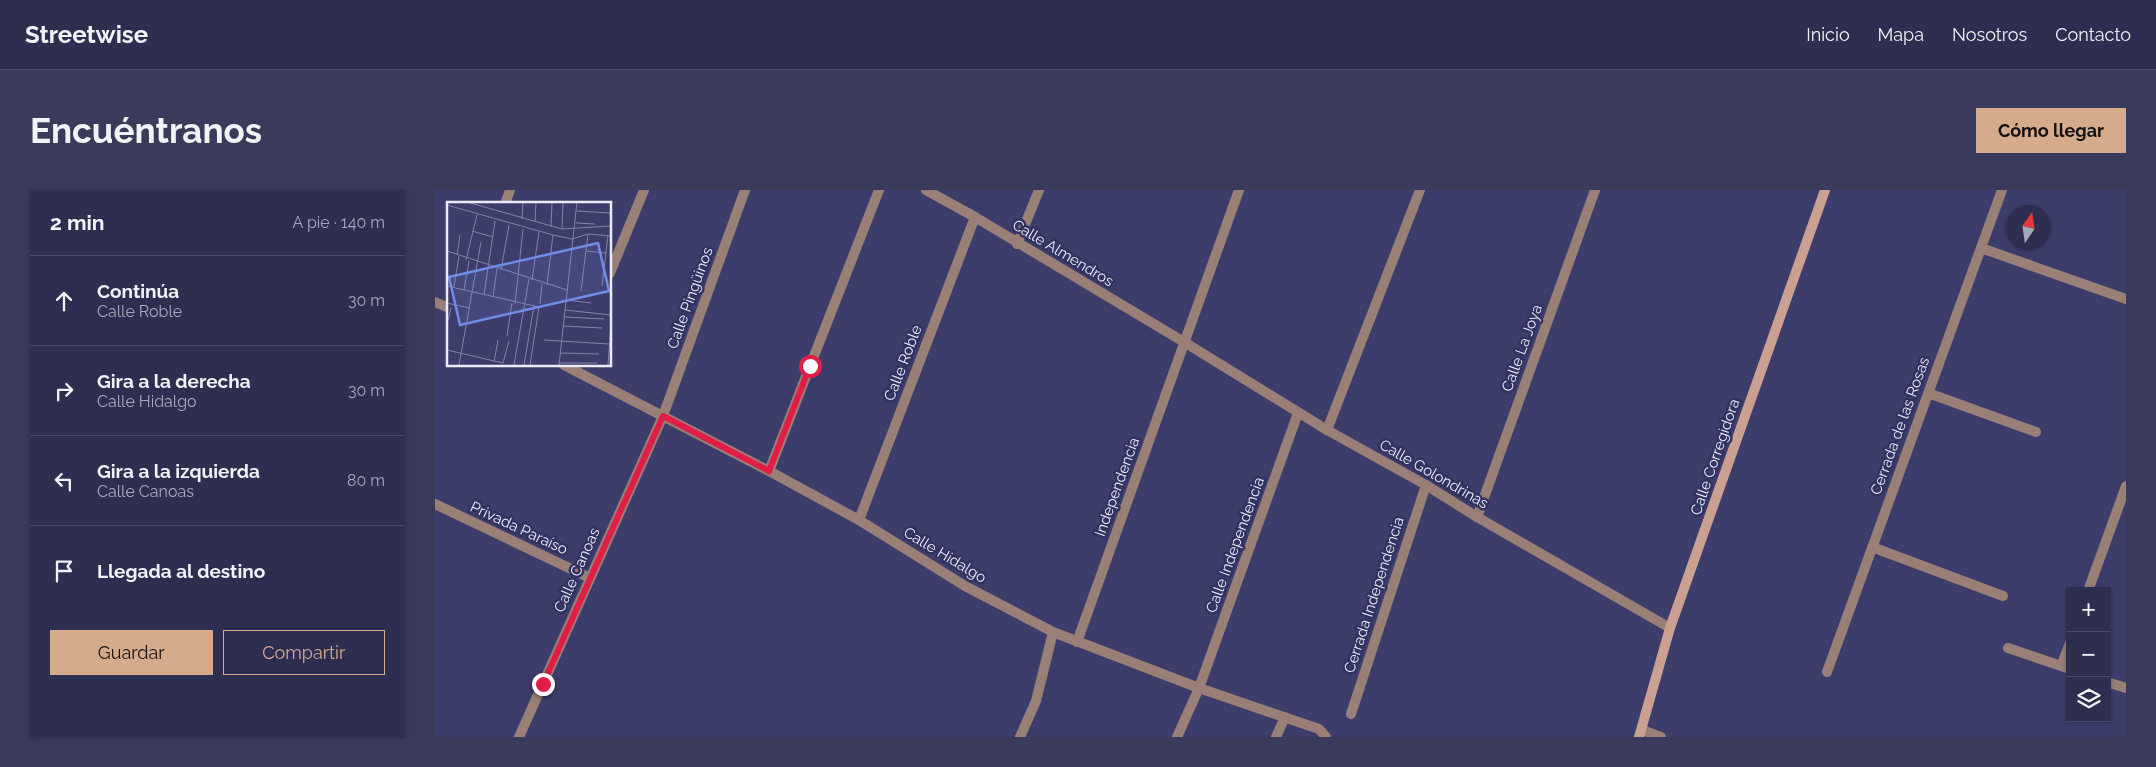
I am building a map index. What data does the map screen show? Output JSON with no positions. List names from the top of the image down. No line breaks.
{"streets":{"main road":["Calle Corregidora"],"street":["Calle Almendros","Calle Pingüinos","Calle La Joya","Calle Roble","Cerrada de las Rosas","Calle Golondrinas","Independencia","Privada Paraíso","Calle Independencia","Calle Hidalgo","Calle Canoas","Cerrada Independencia"]},"crossings":[["Calle Almendros","Calle Roble"],["Calle Almendros","Calle Golondrinas"],["Calle Almendros","Independencia"],["Calle Pingüinos","Calle Hidalgo"],["Calle Pingüinos","Calle Canoas"],["Calle La Joya","Calle Golondrinas"],["Calle Roble","Calle Hidalgo"],["Calle Corregidora","Calle Golondrinas"],["Calle Golondrinas","Independencia"],["Calle Golondrinas","Calle Independencia"],["Calle Golondrinas","Cerrada Independencia"],["Independencia","Calle Hidalgo"],["Privada Paraíso","Calle Canoas"],["Calle Independencia","Calle Hidalgo"],["Calle Hidalgo","Calle Canoas"]],"north":"top","page":{"header":"Streetwise","nav":["Inicio","Mapa","Nosotros","Contacto"],"buttons":["Cómo llegar",["Guardar","Compartir"]],"title":"Encuéntranos","heading":["2 min","A pie · 140 m"],"list":[["Continúa","Calle Roble","30 m"],["Gira a la derecha","Calle Hidalgo","30 m"],["Gira a la izquierda","Calle Canoas","80 m"],"Llegada al destino"],"map_buttons":["+","−"]}}
